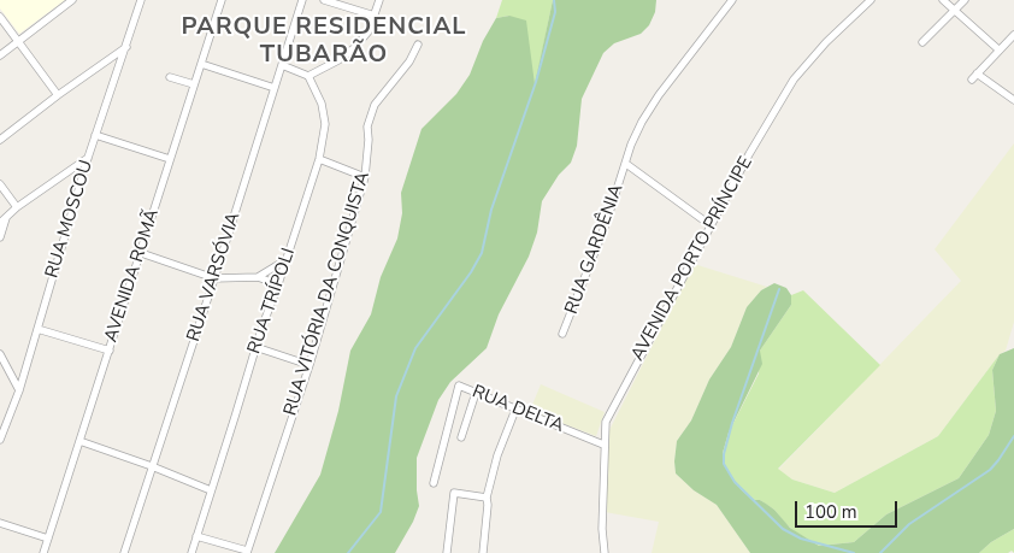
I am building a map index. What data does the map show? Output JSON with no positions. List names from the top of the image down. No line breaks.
{"streets":{"street":["RUA MOSCOU","RUA GARDÊNIA","AVENIDA PORTO PRÍNCIPE","AVENIDA ROMÃ","RUA VARSÓVIA","RUA VITÓRIA DA CONQUISTA","RUA TRÍPOLI","RUA DELTA"]},"crossings":[["AVENIDA PORTO PRÍNCIPE","RUA DELTA"]],"districts":["PARQUE RESIDENCIAL TUBARÃO"],"scale_bar":"100 m"}
